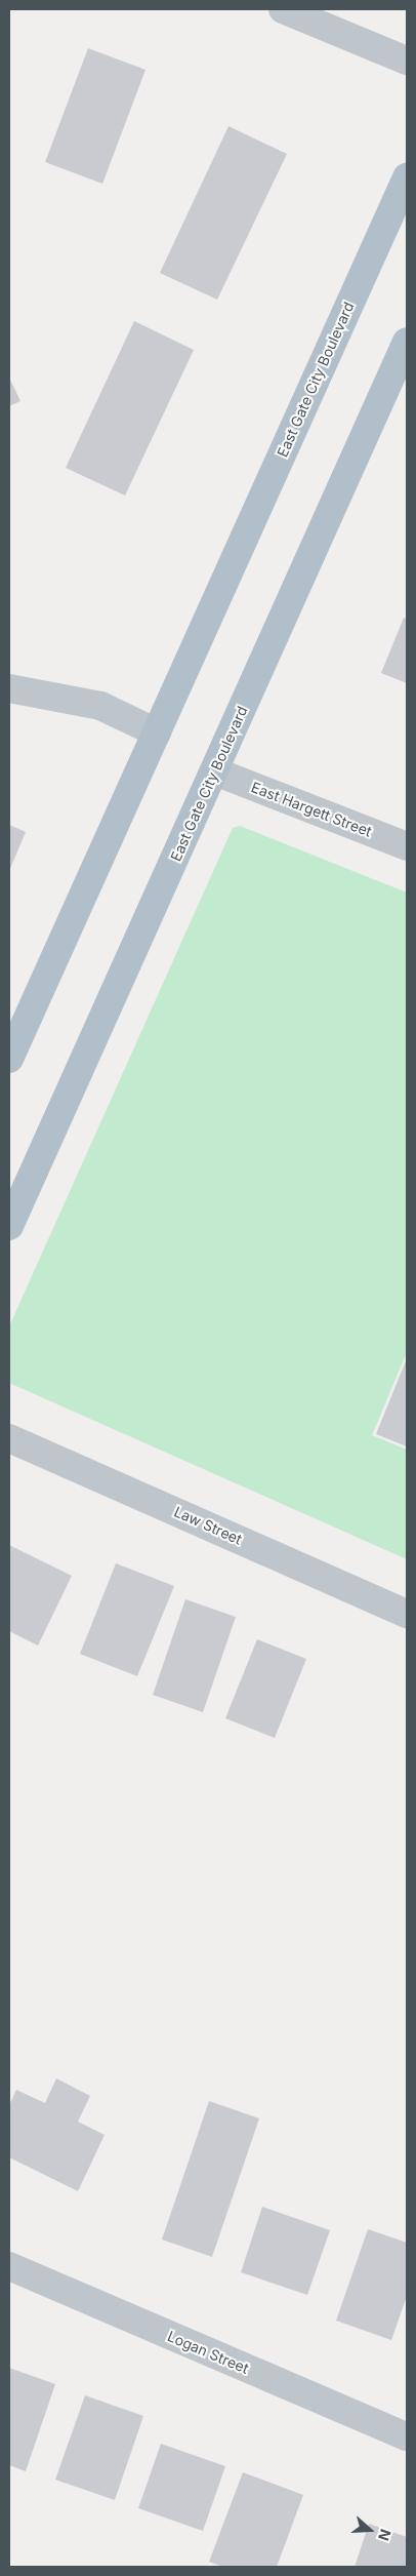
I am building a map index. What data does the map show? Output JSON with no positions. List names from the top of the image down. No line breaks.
{"streets":{"main road":["East Gate City Boulevard"],"street":["East Hargett Street","Law Street","Logan Street"]},"crossings":[["East Gate City Boulevard","East Hargett Street"]],"north":"right"}
